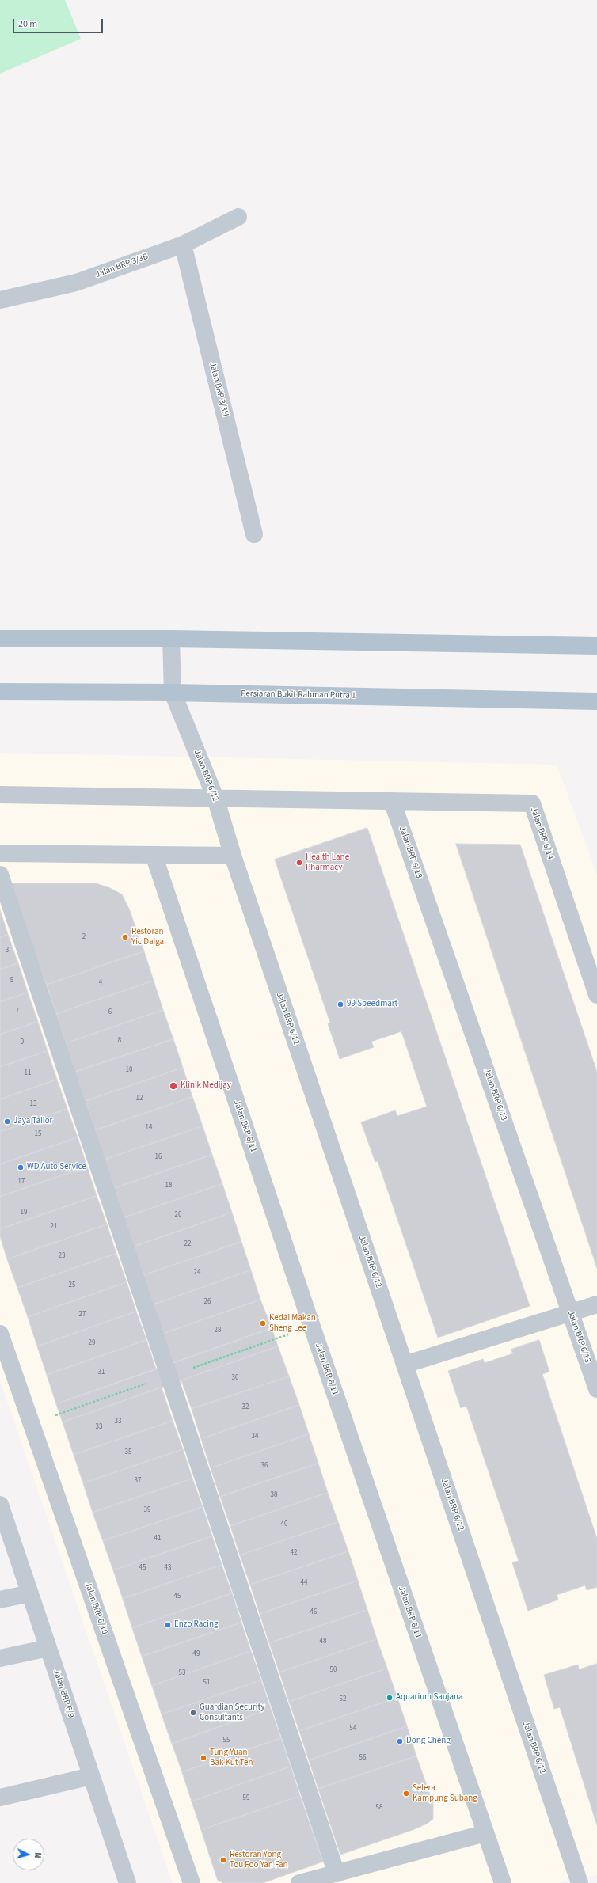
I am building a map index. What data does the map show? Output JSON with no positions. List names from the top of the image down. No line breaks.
{"streets":{"main road":["Persiaran Bukit Rahman Putra 1"],"street":["Jalan BRP 3/3B","Jalan BRP 3/3H","Jalan BRP 6/12","Jalan BRP 6/14","Jalan BRP 6/13","Jalan BRP 6/11","Jalan BRP 6/10","Jalan BRP 6/9"]},"crossings":[["Jalan BRP 3/3B","Jalan BRP 3/3H"],["Persiaran Bukit Rahman Putra 1","Jalan BRP 6/12"],["Jalan BRP 6/14","Jalan BRP 6/13"]],"places":["Health Lane Pharmacy","Restoran Yic Daiga","99 Speedmart","Klinik Medijay","Jaya Tailor","WD Auto Service","Kedai Makan Sheng Lee","Enzo Racing","Aquarium Saujana","Guardian Security Consultants","Dong Cheng","Tung Yuan Bak Kut Teh","Selera Kampung Subang","Restoran Yong Tou Foo Yan Fan"],"house_numbers":["2","3","5","4","7","6","8","9","10","11","12","13","14","15","16","17","18","19","20","21","22","23","24","25","26","27","28","29","31","30","32","33","33","34","35","36","37","38","39","40","41","42","45","43","44","45","46","48","49","50","53","51","52","54","55","56","59","58"],"scale_bar":"20 m","north":"right"}
